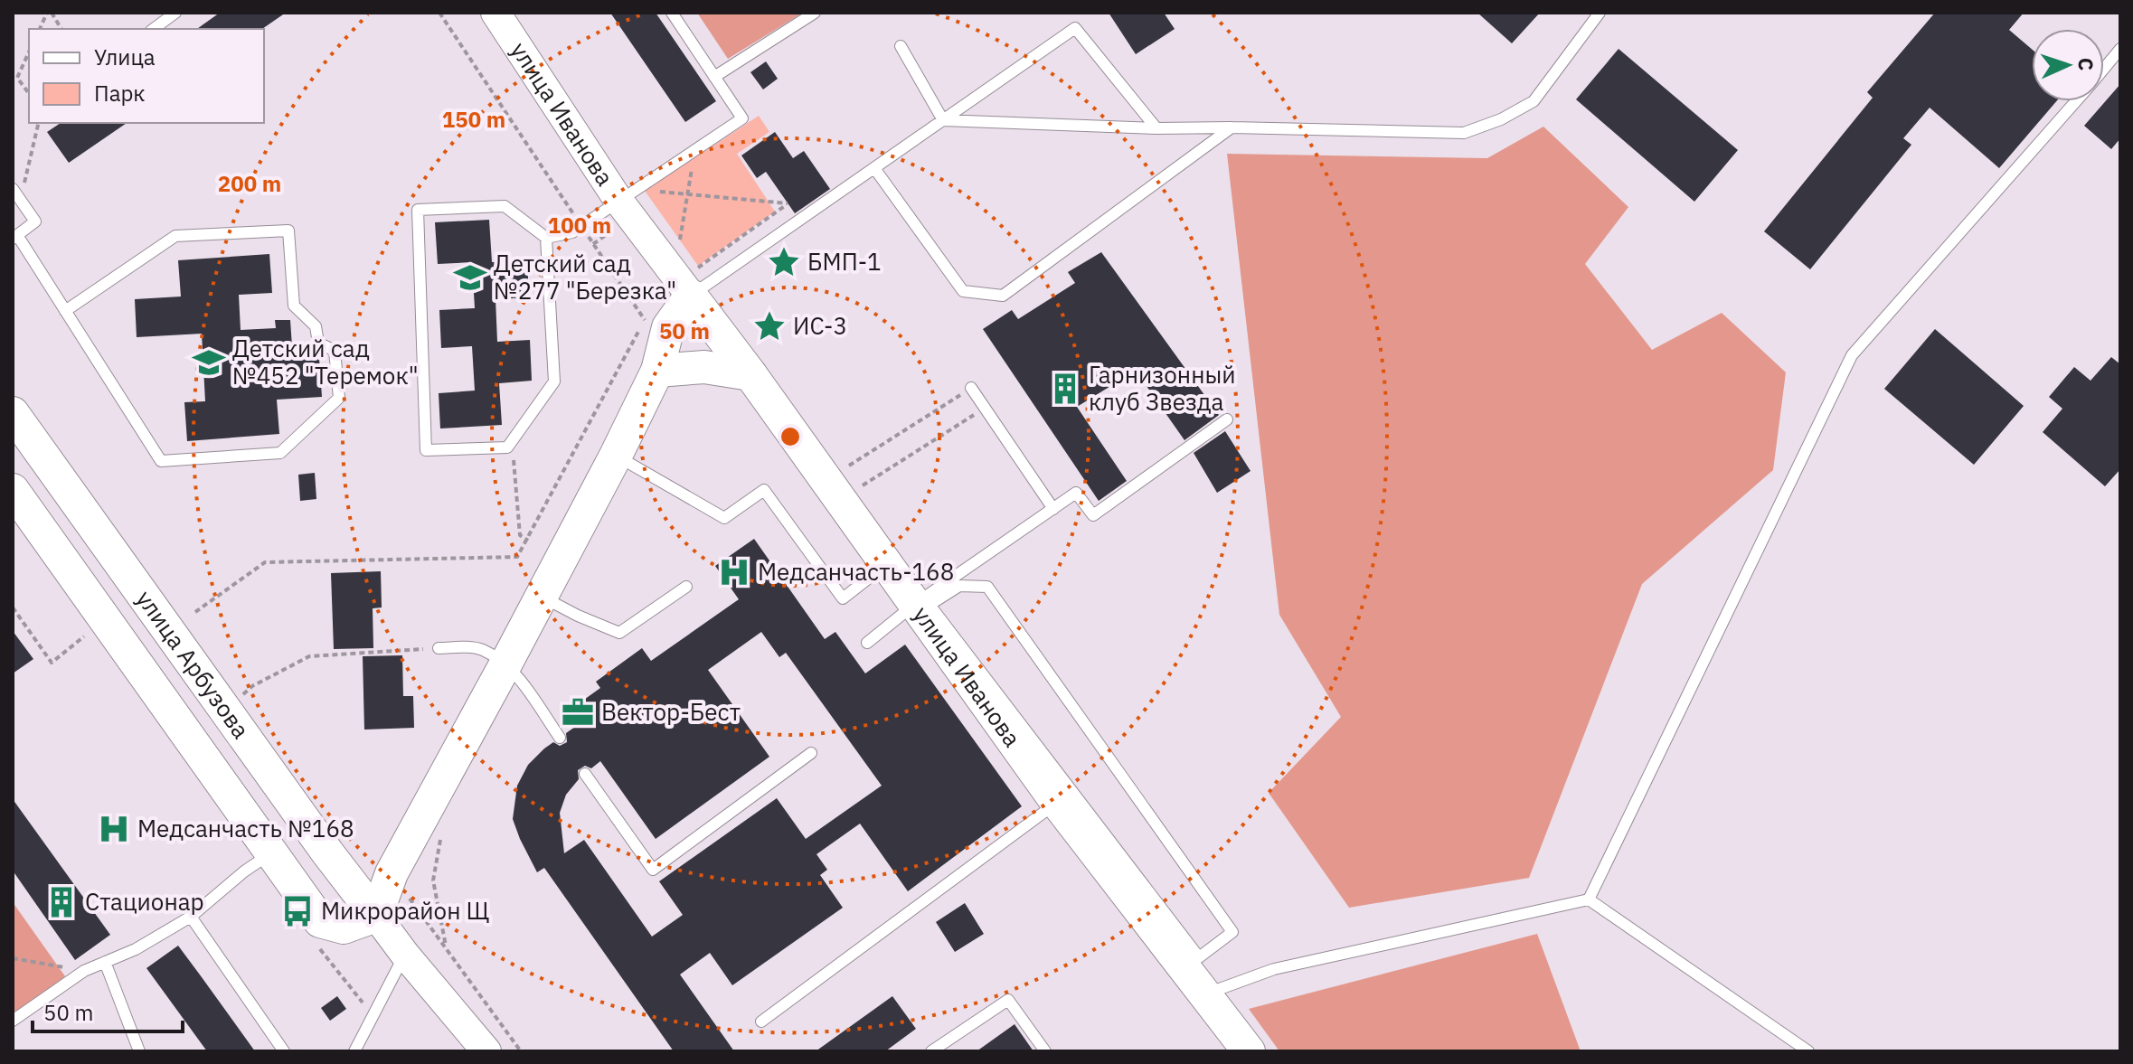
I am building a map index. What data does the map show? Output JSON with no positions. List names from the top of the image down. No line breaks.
{"streets":{"main road":["улица Иванова","улица Арбузова"]},"places":{"place":["БМП-1","ИС-3"],"school or university":["Детский сад №277 \"Березка\"","Детский сад №452 \"Теремок\""],"building":["Гарнизонный клуб Звезда","Стационар"],"hospital":["Медсанчасть-168","Медсанчасть №168"],"office":["Вектор-Бeст"],"bus stop":["Микрорайон Щ"]},"legend":["Улица","Парк"],"scale_bar":"50 m","north":"right","rings":["150 m","200 m","100 m","50 m"]}
